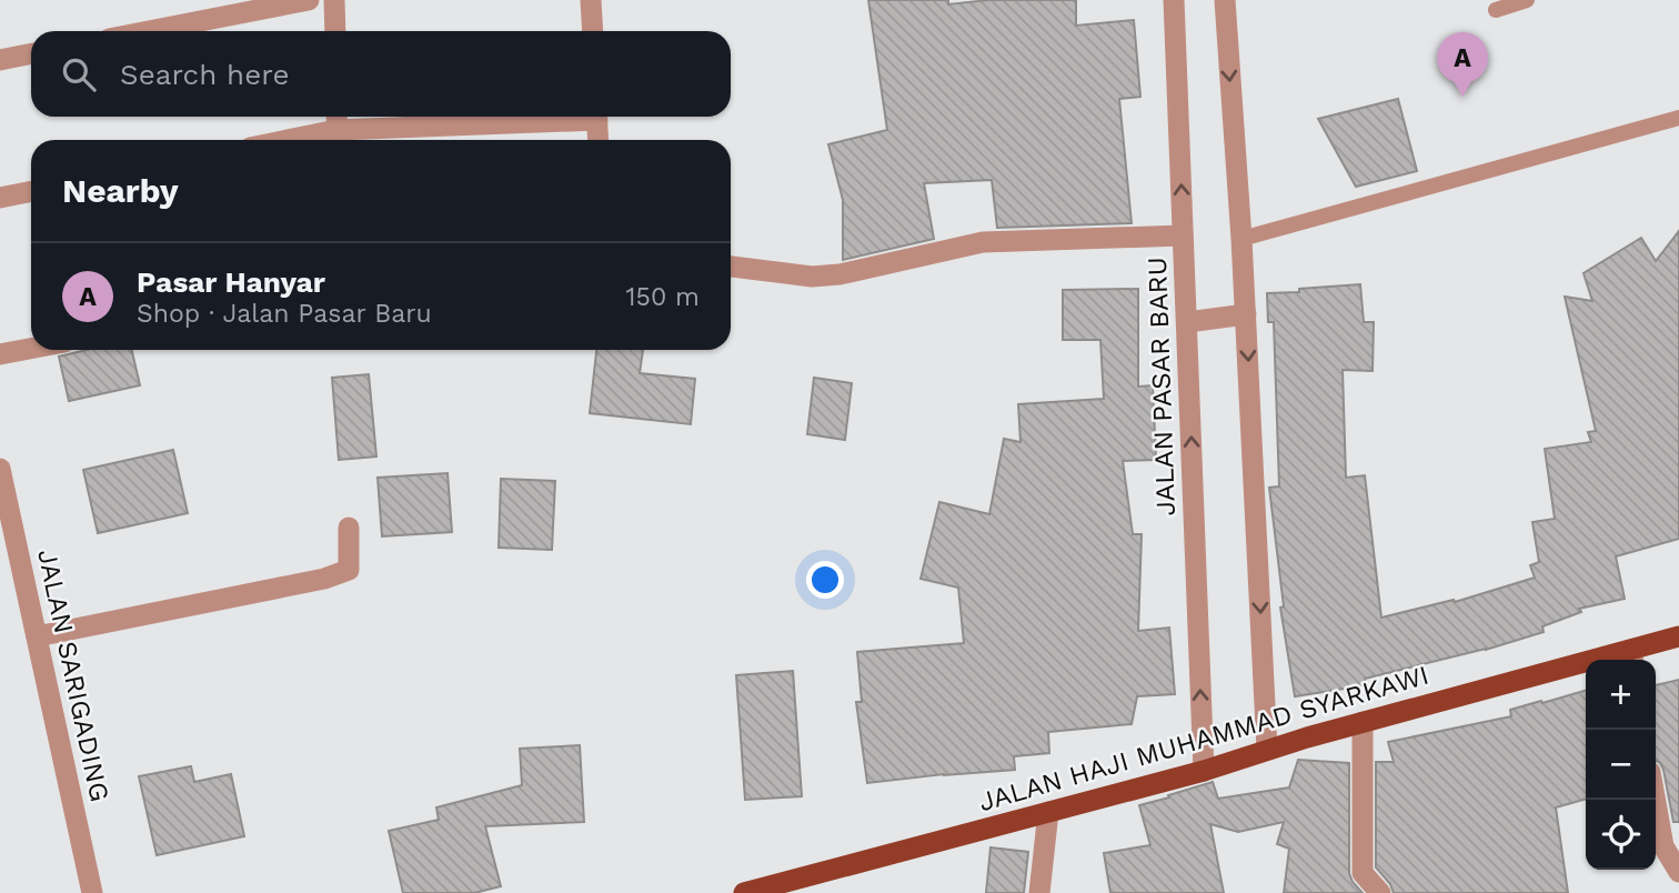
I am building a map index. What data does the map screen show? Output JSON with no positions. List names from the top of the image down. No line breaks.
{"streets":{"main road":["JALAN HAJI MUHAMMAD SYARKAWI"],"street":["JALAN PASAR BARU","JALAN SARIGADING"]},"crossings":[["JALAN PASAR BARU","JALAN HAJI MUHAMMAD SYARKAWI"]],"page":{"search":"Search here","pins":"A","heading":"Nearby","list":[{"mark":"A","name":"Pasar Hanyar","note":"Shop · Jalan Pasar Baru","value":"150 m"}],"map_buttons":["+","−"]}}
